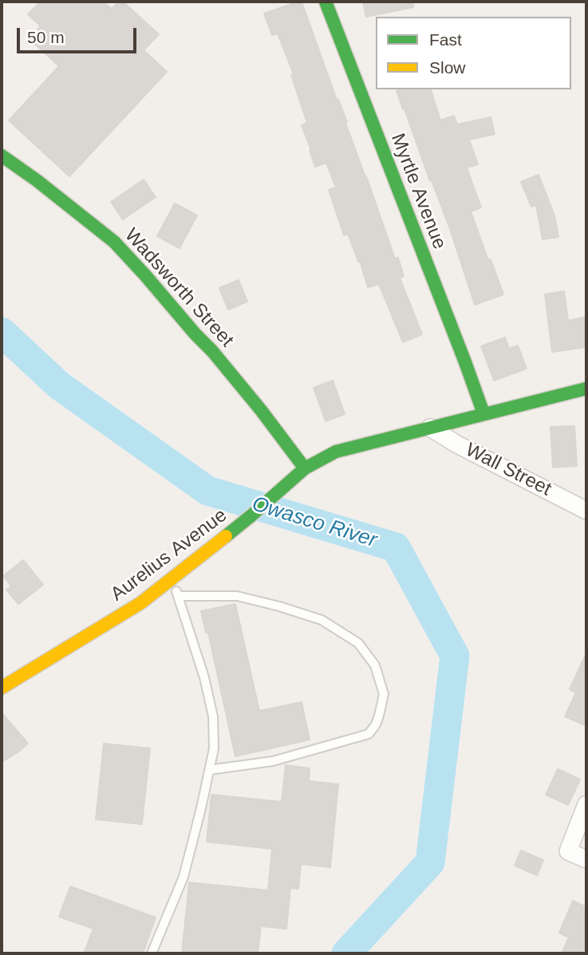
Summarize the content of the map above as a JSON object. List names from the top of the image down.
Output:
{
  "streets": {
    "street": [
      "Myrtle Avenue",
      "Wadsworth Street",
      "Wall Street",
      "Aurelius Avenue"
    ]
  },
  "crossings": [
    ["Myrtle Avenue", "Aurelius Avenue"],
    ["Wadsworth Street", "Aurelius Avenue"],
    ["Wall Street", "Aurelius Avenue"]
  ],
  "water": ["Owasco River"],
  "legend": ["Fast", "Slow"],
  "scale_bar": "50 m"
}
